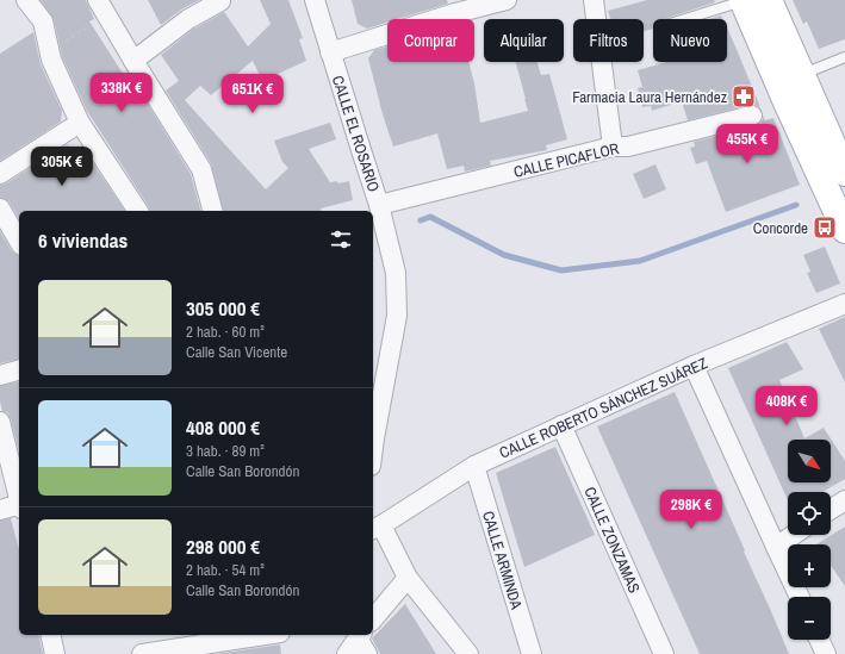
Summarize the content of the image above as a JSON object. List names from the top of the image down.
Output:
{
  "streets": {
    "street": [
      "CALLE EL ROSARIO",
      "CALLE PICAFLOR",
      "CALLE ROBERTO SÁNCHEZ SUÁREZ",
      "CALLE ZONZAMAS",
      "CALLE ARMINDA"
    ]
  },
  "crossings": [
    ["CALLE EL ROSARIO", "CALLE PICAFLOR"],
    ["CALLE ROBERTO SÁNCHEZ SUÁREZ", "CALLE ZONZAMAS"],
    ["CALLE ROBERTO SÁNCHEZ SUÁREZ", "CALLE ARMINDA"]
  ],
  "places": {
    "pharmacy": ["Farmacia Laura Hernández"],
    "bus stop": ["Concorde"]
  },
  "north": "bottom right",
  "page": {
    "chip": [
      "Comprar",
      "Alquilar",
      "Filtros",
      "Nuevo"
    ],
    "price": [
      "338K €",
      "651K €",
      "455K €",
      "305K €",
      "408K €",
      "298K €"
    ],
    "heading": "6 viviendas",
    "list": [
      {
        "name": "305 000 €",
        "note": "2 hab. · 60 m² · Calle San Vicente"
      },
      {
        "name": "408 000 €",
        "note": "3 hab. · 89 m² · Calle San Borondón"
      },
      {
        "name": "298 000 €",
        "note": "2 hab. · 54 m² · Calle San Borondón"
      }
    ],
    "map_buttons": ["+", "−"]
  }
}
